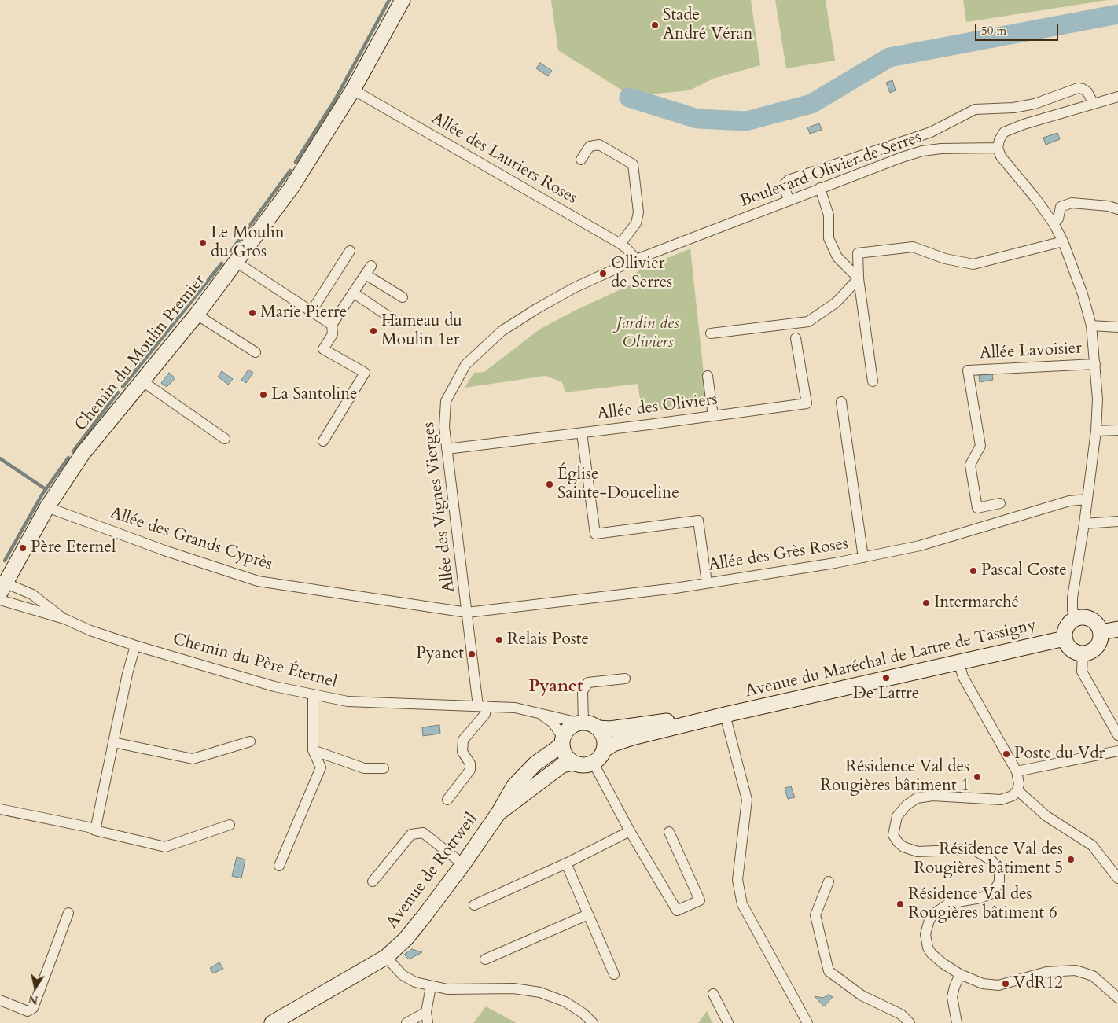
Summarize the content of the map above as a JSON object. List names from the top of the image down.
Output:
{
  "streets": {
    "main road": ["Chemin du Moulin Premier", "Avenue du Maréchal de Lattre de Tassigny", "Avenue de Rottweil"],
    "street": [
      "Allée des Lauriers Roses",
      "Boulevard Olivier de Serres",
      "Allée Lavoisier",
      "Allée des Oliviers",
      "Allée des Vignes Vierges",
      "Allée des Grands Cyprès",
      "Allée des Grès Roses",
      "Chemin du Père Éternel"
    ]
  },
  "crossings": [
    ["Allée des Lauriers Roses", "Chemin du Moulin Premier"],
    ["Allée des Lauriers Roses", "Allée des Vignes Vierges"],
    ["Boulevard Olivier de Serres", "Allée des Vignes Vierges"],
    ["Chemin du Moulin Premier", "Allée des Grands Cyprès"],
    ["Chemin du Moulin Premier", "Chemin du Père Éternel"],
    ["Allée des Oliviers", "Allée des Vignes Vierges"],
    ["Allée des Vignes Vierges", "Allée des Grands Cyprès"],
    ["Allée des Vignes Vierges", "Allée des Grès Roses"],
    ["Allée des Vignes Vierges", "Chemin du Père Éternel"],
    ["Allée des Grands Cyprès", "Allée des Grès Roses"],
    ["Chemin du Père Éternel", "Avenue de Rottweil"]
  ],
  "districts": ["Pyanet"],
  "parks": ["Jardin des Oliviers"],
  "places": [
    "Stade André Véran",
    "Le Moulin du Gros",
    "Ollivier de Serres",
    "Marie Pierre",
    "Hameau du Moulin 1er",
    "La Santoline",
    "Église Sainte-Douceline",
    "Père Eternel",
    "Pascal Coste",
    "Intermarché",
    "Relais Poste",
    "Pyanet",
    "De Lattre",
    "Poste du Vdr",
    "Résidence Val des Rougières bâtiment 1",
    "Résidence Val des Rougières bâtiment 5",
    "Résidence Val des Rougières bâtiment 6",
    "VdR12"
  ],
  "scale_bar": "50 m",
  "north": "bottom"
}
